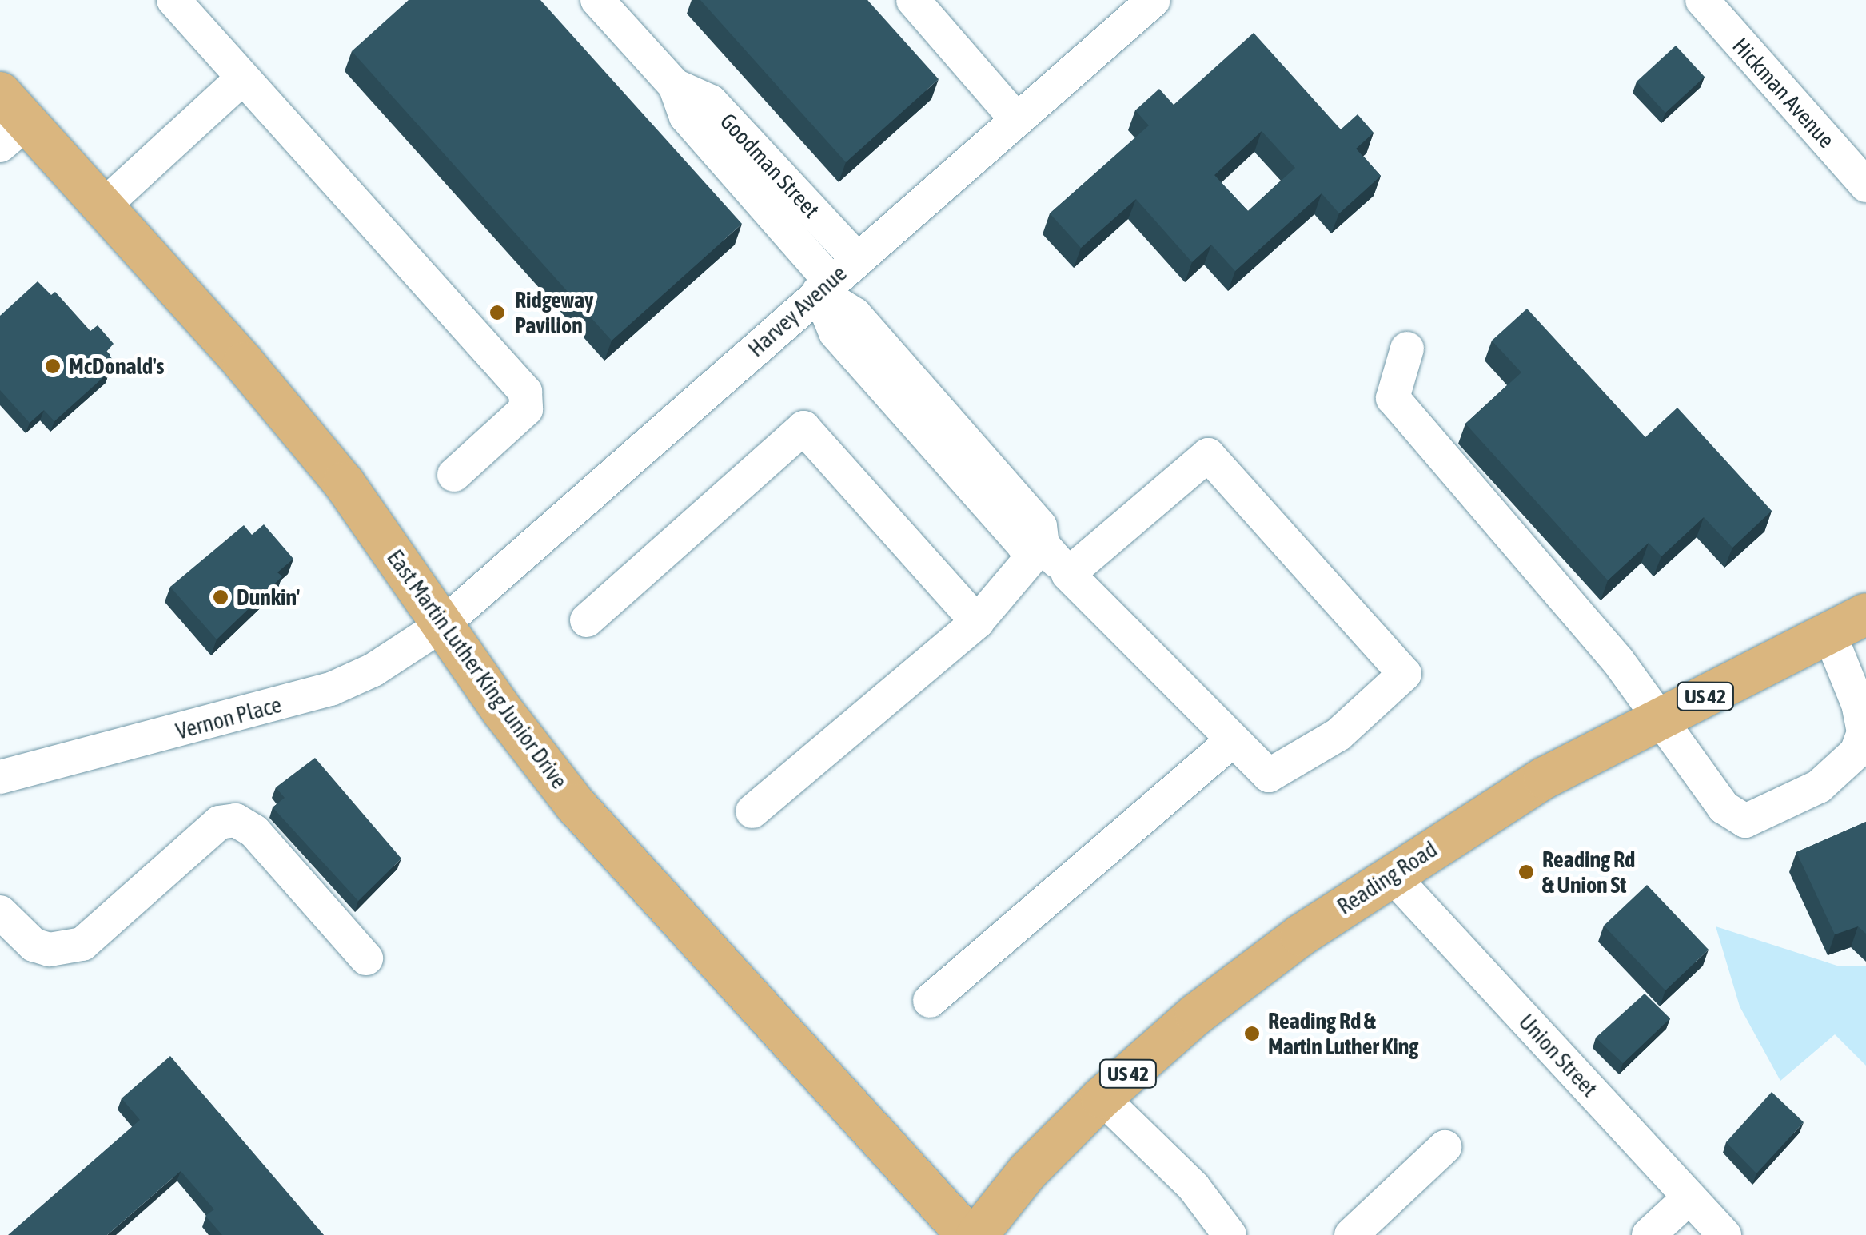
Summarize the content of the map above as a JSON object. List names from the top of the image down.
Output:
{
  "streets": {
    "main road": ["East Martin Luther King Junior Drive", "US 42", "Reading Road"],
    "street": [
      "Hickman Avenue",
      "Goodman Street",
      "Harvey Avenue",
      "Vernon Place",
      "Union Street"
    ]
  },
  "crossings": [
    ["Goodman Street", "Harvey Avenue"],
    ["Harvey Avenue", "East Martin Luther King Junior Drive"],
    ["Harvey Avenue", "Vernon Place"],
    ["East Martin Luther King Junior Drive", "Vernon Place"],
    ["Reading Road", "Union Street"]
  ],
  "places": [
    "Ridgeway Pavilion",
    "McDonald's",
    "Dunkin'",
    "Reading Rd & Union St",
    "Reading Rd & Martin Luther King"
  ]
}
